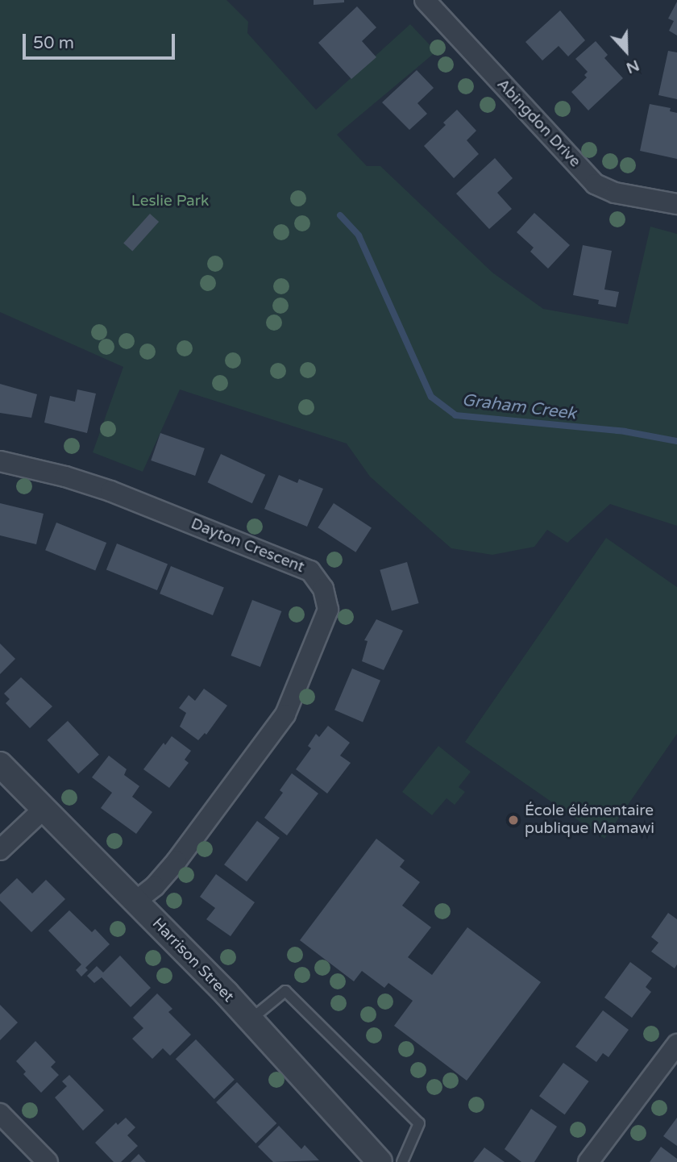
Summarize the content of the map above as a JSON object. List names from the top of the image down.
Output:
{
  "streets": {
    "street": ["Abingdon Drive", "Dayton Crescent", "Harrison Street"]
  },
  "crossings": [
    ["Dayton Crescent", "Harrison Street"]
  ],
  "water": ["Graham Creek"],
  "parks": ["Leslie Park"],
  "places": ["École élémentaire publique Mamawi"],
  "scale_bar": "50 m",
  "north": "bottom"
}
